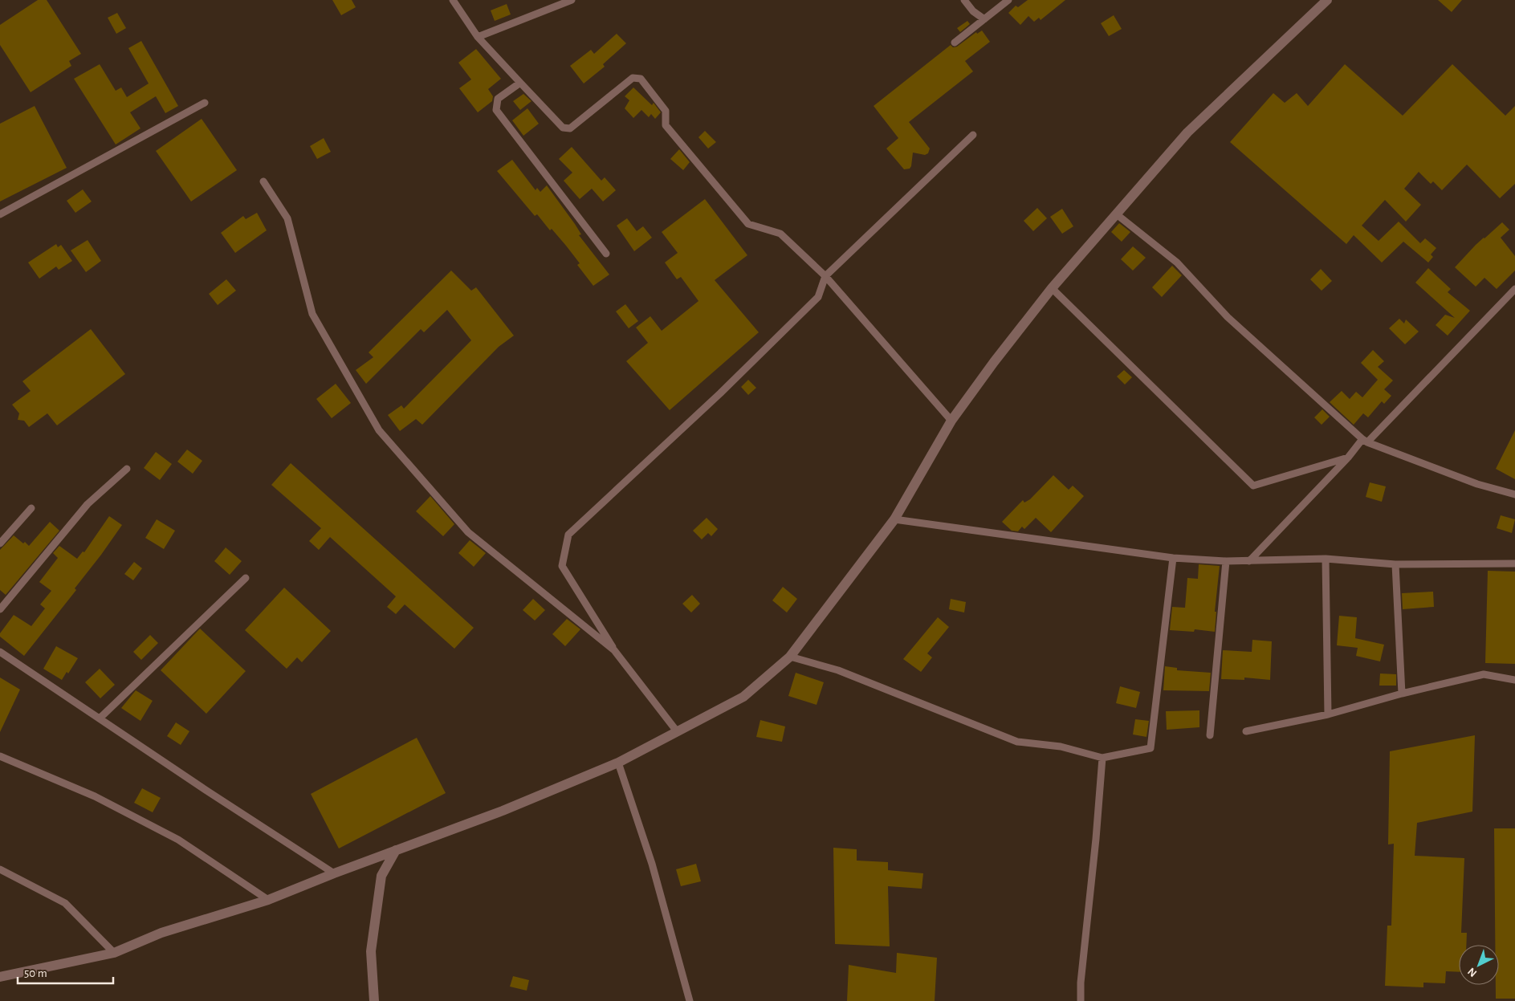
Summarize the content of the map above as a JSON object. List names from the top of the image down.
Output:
{
  "scale_bar": "50 m",
  "north": "bottom left"
}
